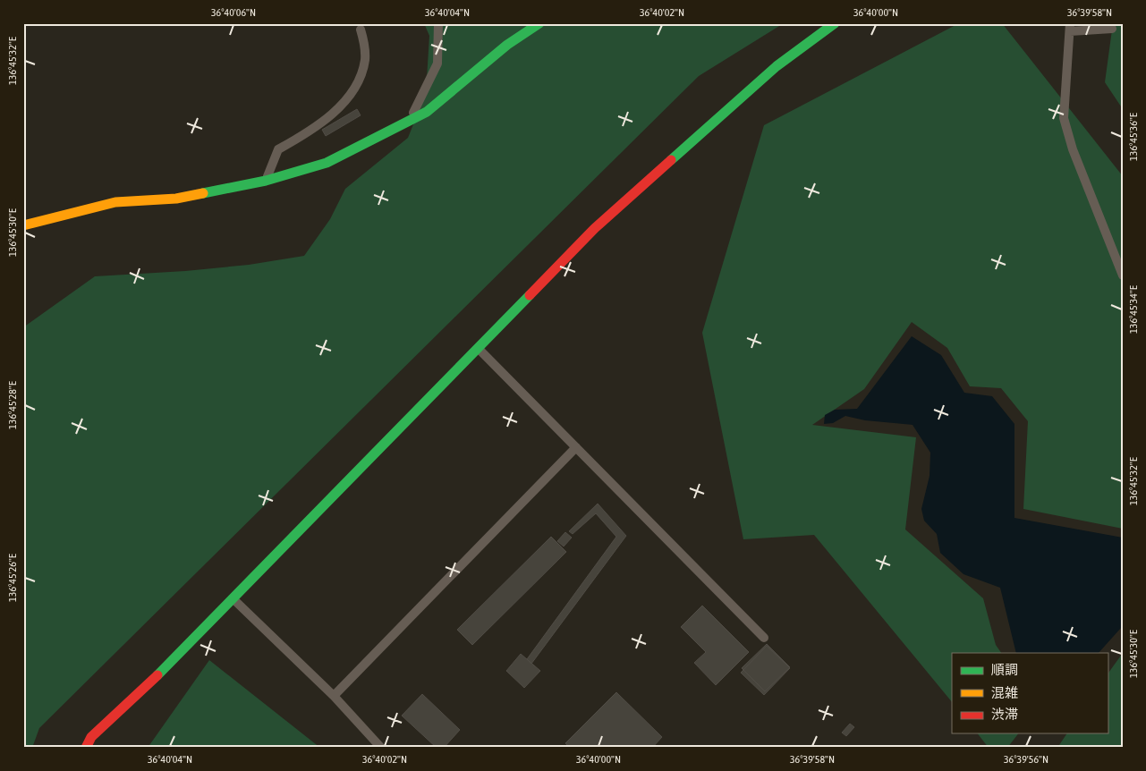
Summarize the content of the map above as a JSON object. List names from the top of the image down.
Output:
{
  "legend": ["順調", "混雑", "渋滞"],
  "coordinates": [
    "36°40'06\"N",
    "36°40'04\"N",
    "36°40'02\"N",
    "36°40'00\"N",
    "36°39'58\"N",
    "136°45'32\"E",
    "136°45'36\"E",
    "136°45'30\"E",
    "136°45'34\"E",
    "136°45'28\"E",
    "136°45'26\"E",
    "36°39'56\"N"
  ]
}
